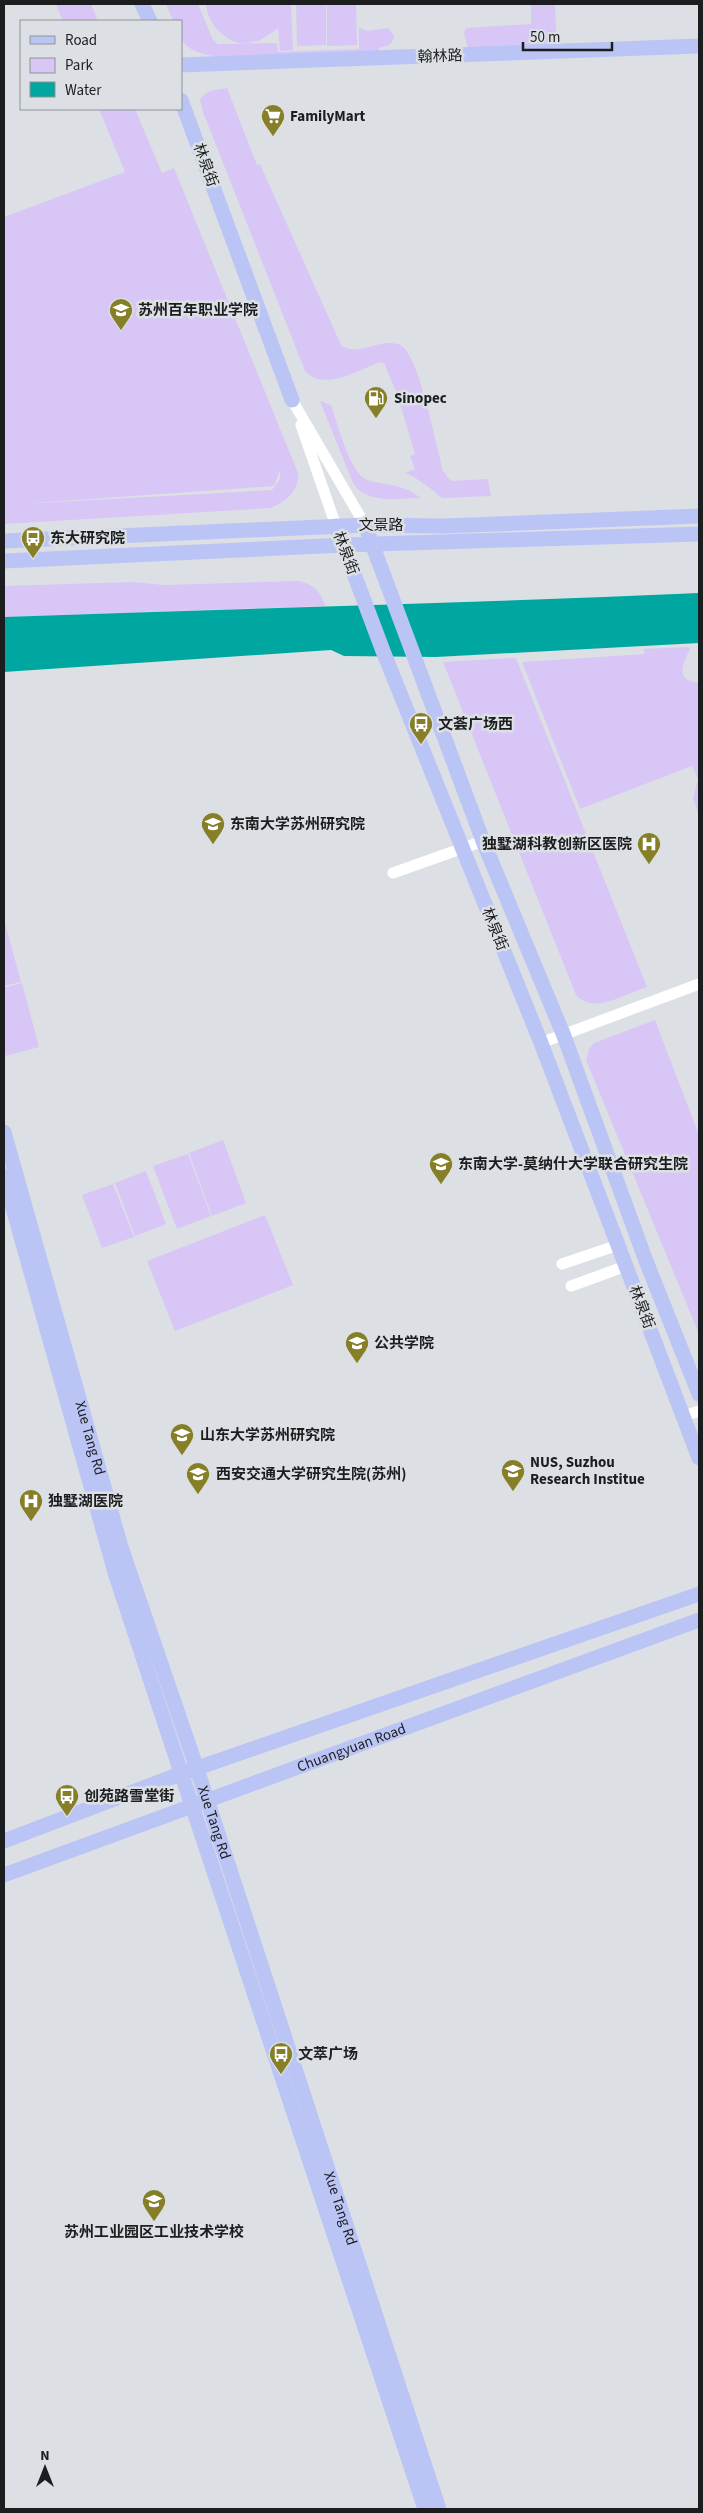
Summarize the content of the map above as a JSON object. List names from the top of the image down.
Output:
{
  "streets": {
    "main road": [
      "翰林路",
      "林泉街",
      "文景路",
      "Xue Tang Rd",
      "Chuangyuan Road"
    ]
  },
  "crossings": [
    ["林泉街", "文景路"],
    ["Xue Tang Rd", "Chuangyuan Road"]
  ],
  "places": {
    "supermarket": ["FamilyMart"],
    "school or university": [
      "苏州百年职业学院",
      "东南大学苏州研究院",
      "东南大学-莫纳什大学联合研究生院",
      "公共学院",
      "山东大学苏州研究院",
      "NUS, Suzhou Research Institue",
      "西安交通大学研究生院(苏州)",
      "苏州工业园区工业技术学校"
    ],
    "fuel station": ["Sinopec"],
    "bus stop": [
      "东大研究院",
      "文荟广场西",
      "创苑路雪堂街",
      "文萃广场"
    ],
    "hospital": ["独墅湖科教创新区医院", "独墅湖医院"]
  },
  "legend": ["Road", "Park", "Water"],
  "scale_bar": "50 m",
  "north": "top"
}
